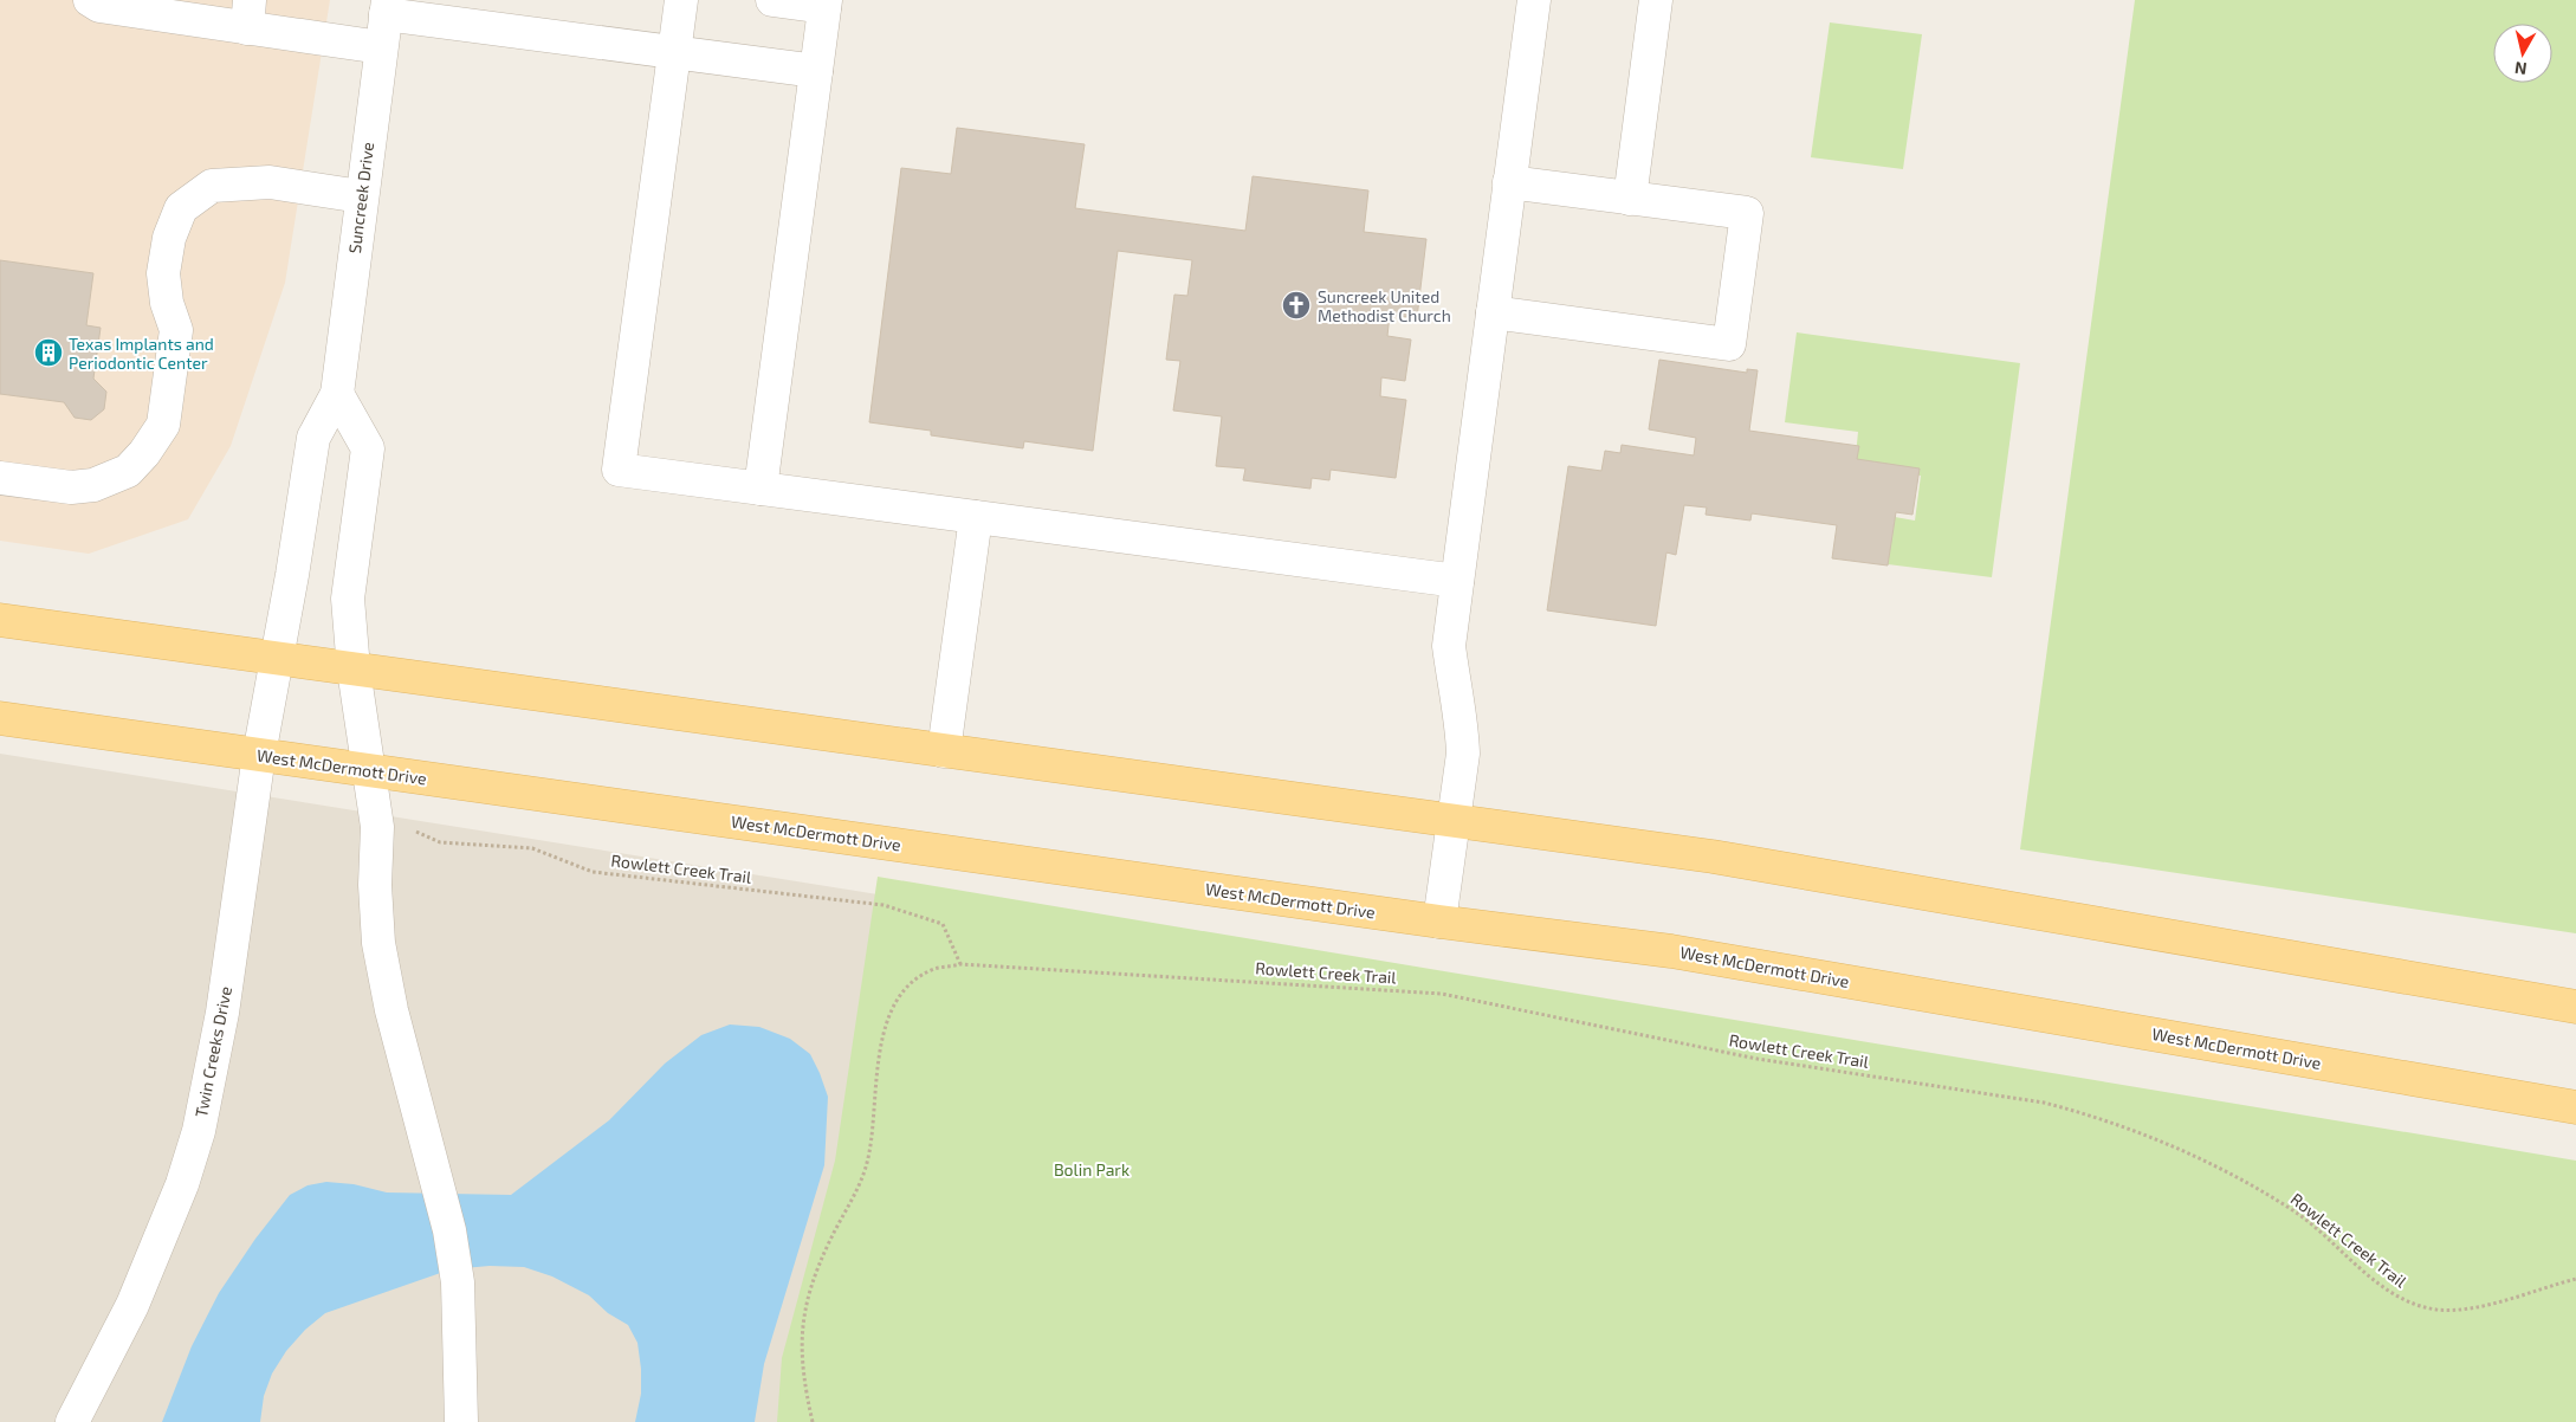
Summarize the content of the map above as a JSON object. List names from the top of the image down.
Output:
{
  "streets": {
    "main road": ["West McDermott Drive"],
    "street": ["Suncreek Drive", "Twin Creeks Drive"],
    "path": ["Rowlett Creek Trail"]
  },
  "crossings": [
    ["Suncreek Drive", "Twin Creeks Drive"],
    ["West McDermott Drive", "Twin Creeks Drive"]
  ],
  "parks": ["Bolin Park"],
  "places": {
    "church": ["Suncreek United Methodist Church"],
    "building": ["Texas Implants and Periodontic Center"]
  },
  "north": "bottom"
}
